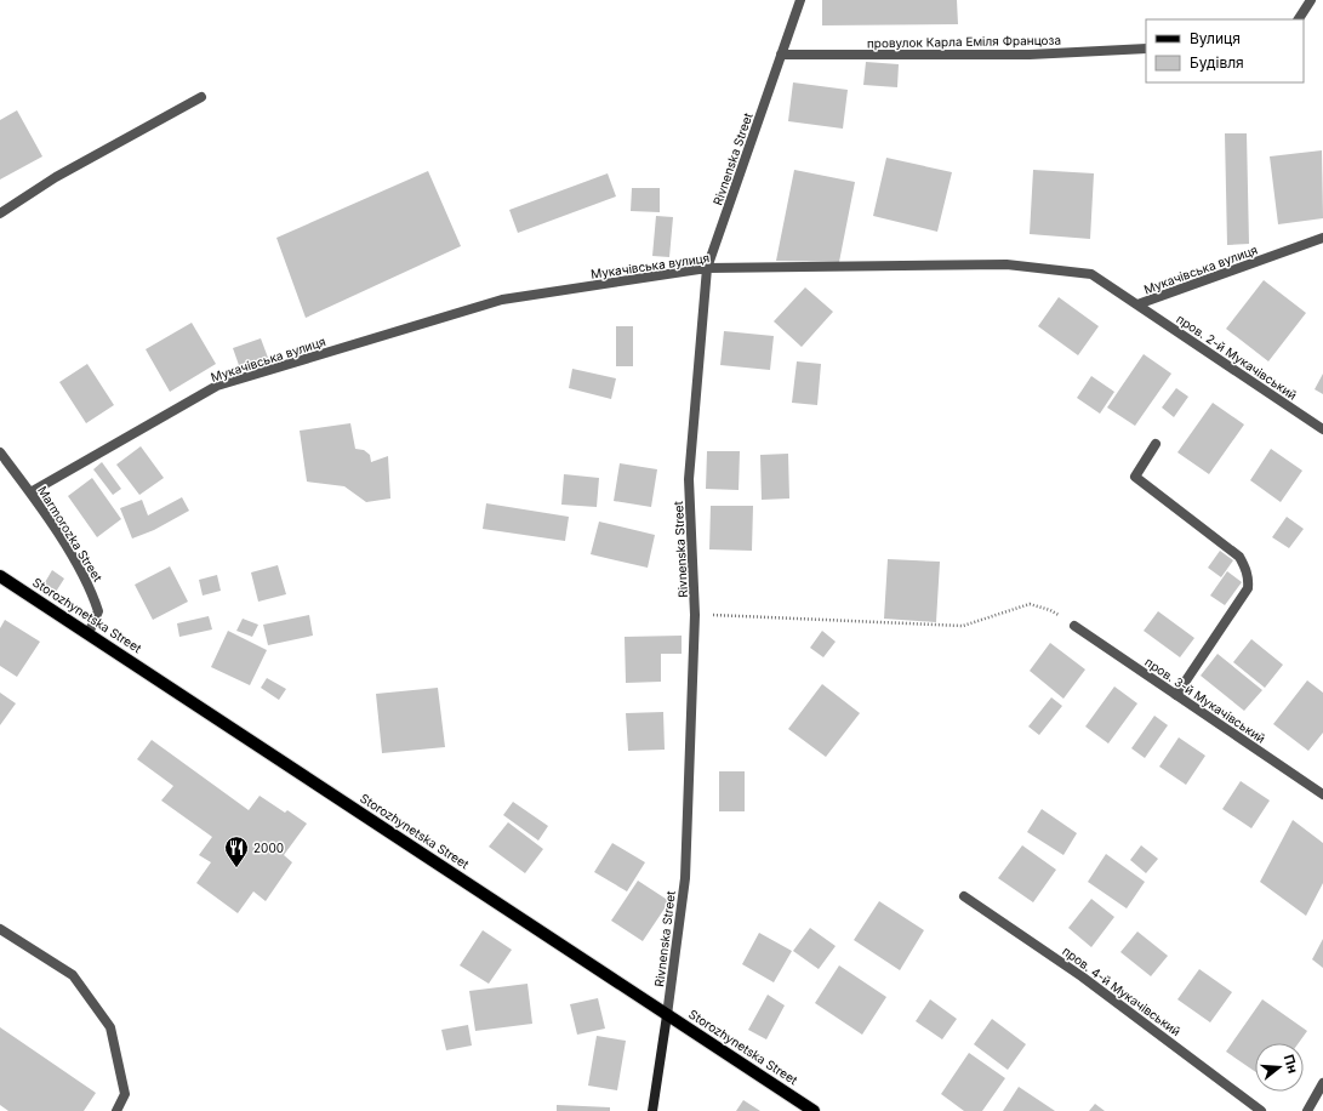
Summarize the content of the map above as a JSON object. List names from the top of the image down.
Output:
{
  "streets": {
    "main road": ["Storozhynetska Street"],
    "street": [
      "провулок Карла Еміля Францоза",
      "Rivnenska Street",
      "Мукачівська вулиця",
      "пров. 2-й Мукачівський",
      "Marmorozka Street",
      "пров. 3-й Мукачівський",
      "пров. 4-й Мукачівський"
    ]
  },
  "crossings": [
    ["провулок Карла Еміля Францоза", "Rivnenska Street"],
    ["Rivnenska Street", "Мукачівська вулиця"],
    ["Rivnenska Street", "Storozhynetska Street"],
    ["Мукачівська вулиця", "пров. 2-й Мукачівський"],
    ["Мукачівська вулиця", "Marmorozka Street"],
    ["Marmorozka Street", "Storozhynetska Street"]
  ],
  "places": {
    "restaurant": ["2000"]
  },
  "legend": ["Вулиця", "Будівля"],
  "north": "right"
}
